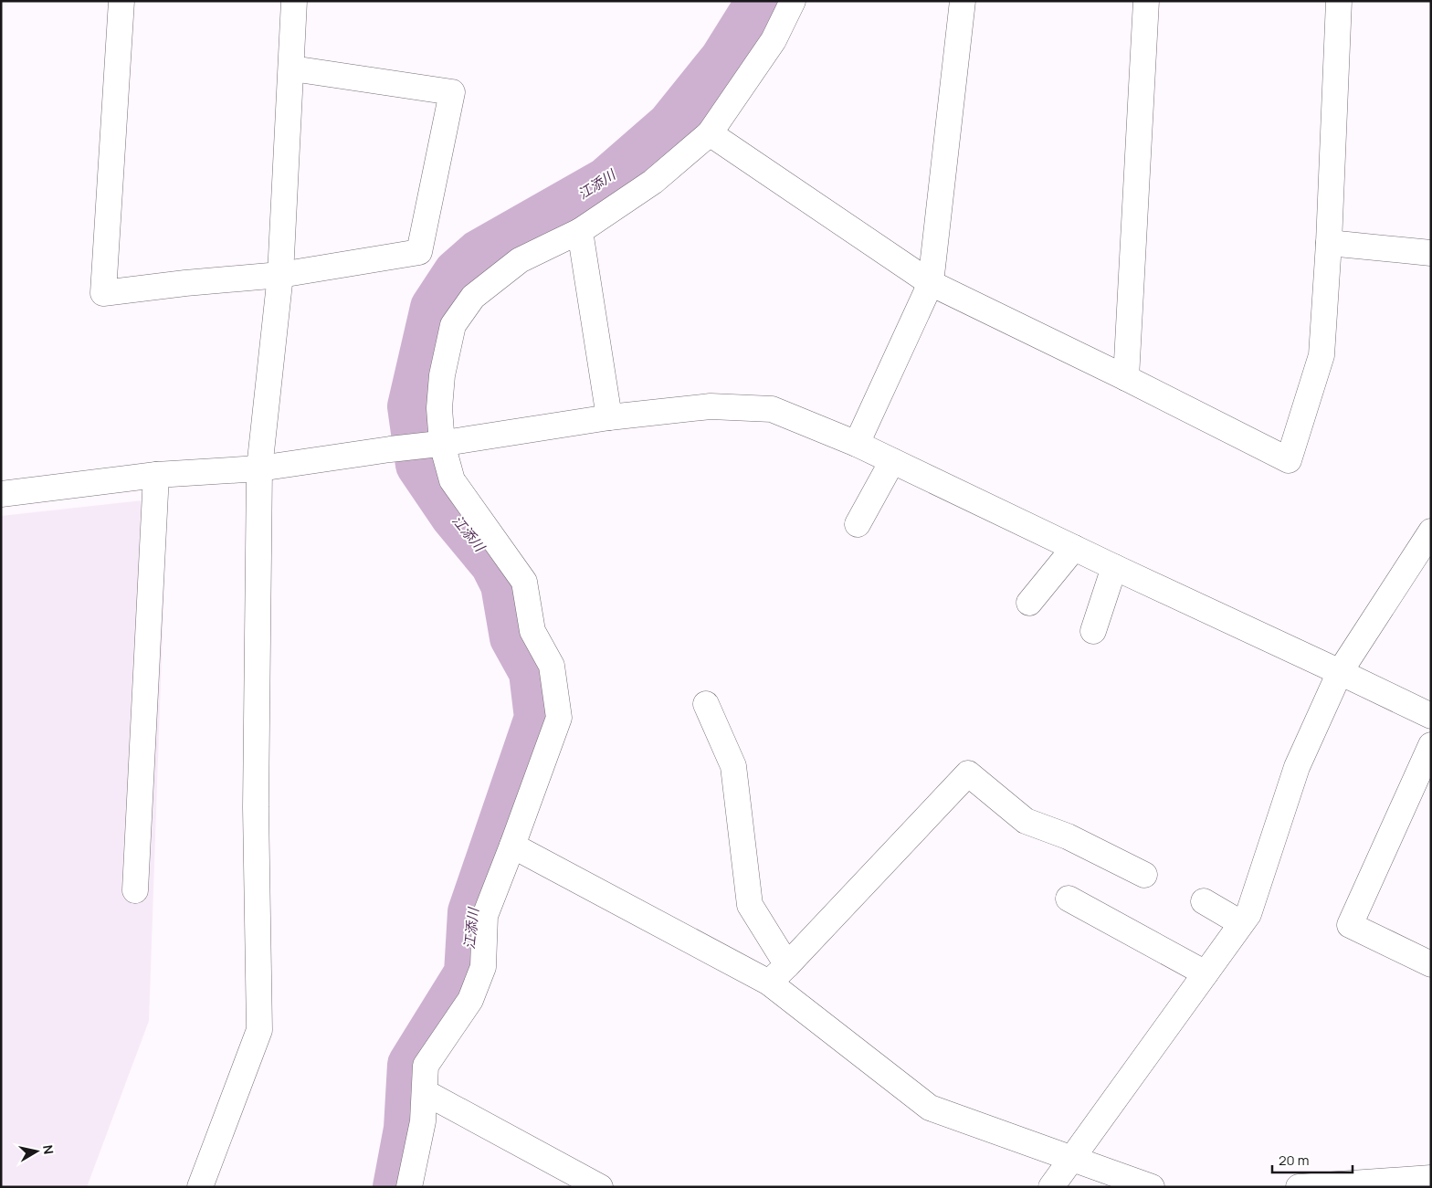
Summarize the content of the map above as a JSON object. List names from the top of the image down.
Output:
{
  "water": ["江添川"],
  "scale_bar": "20 m",
  "north": "right"
}
